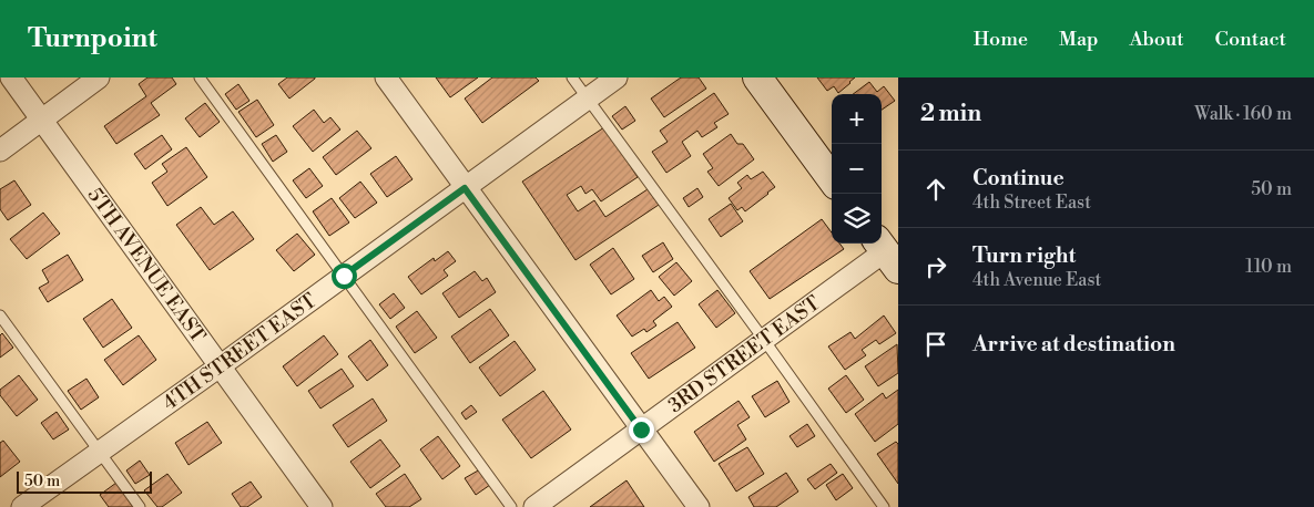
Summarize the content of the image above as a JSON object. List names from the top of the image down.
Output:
{
  "streets": {
    "street": ["5TH AVENUE EAST", "4TH STREET EAST", "3RD STREET EAST"]
  },
  "crossings": [
    ["5TH AVENUE EAST", "4TH STREET EAST"]
  ],
  "scale_bar": "50 m",
  "page": {
    "header": "Turnpoint",
    "nav": [
      "Home",
      "Map",
      "About",
      "Contact"
    ],
    "heading": ["2 min", "Walk · 160 m"],
    "map_buttons": ["+", "−"],
    "list": [
      ["Continue", "4th Street East", "50 m"],
      ["Turn right", "4th Avenue East", "110 m"],
      "Arrive at destination"
    ],
    "scale": "50 m"
  }
}
